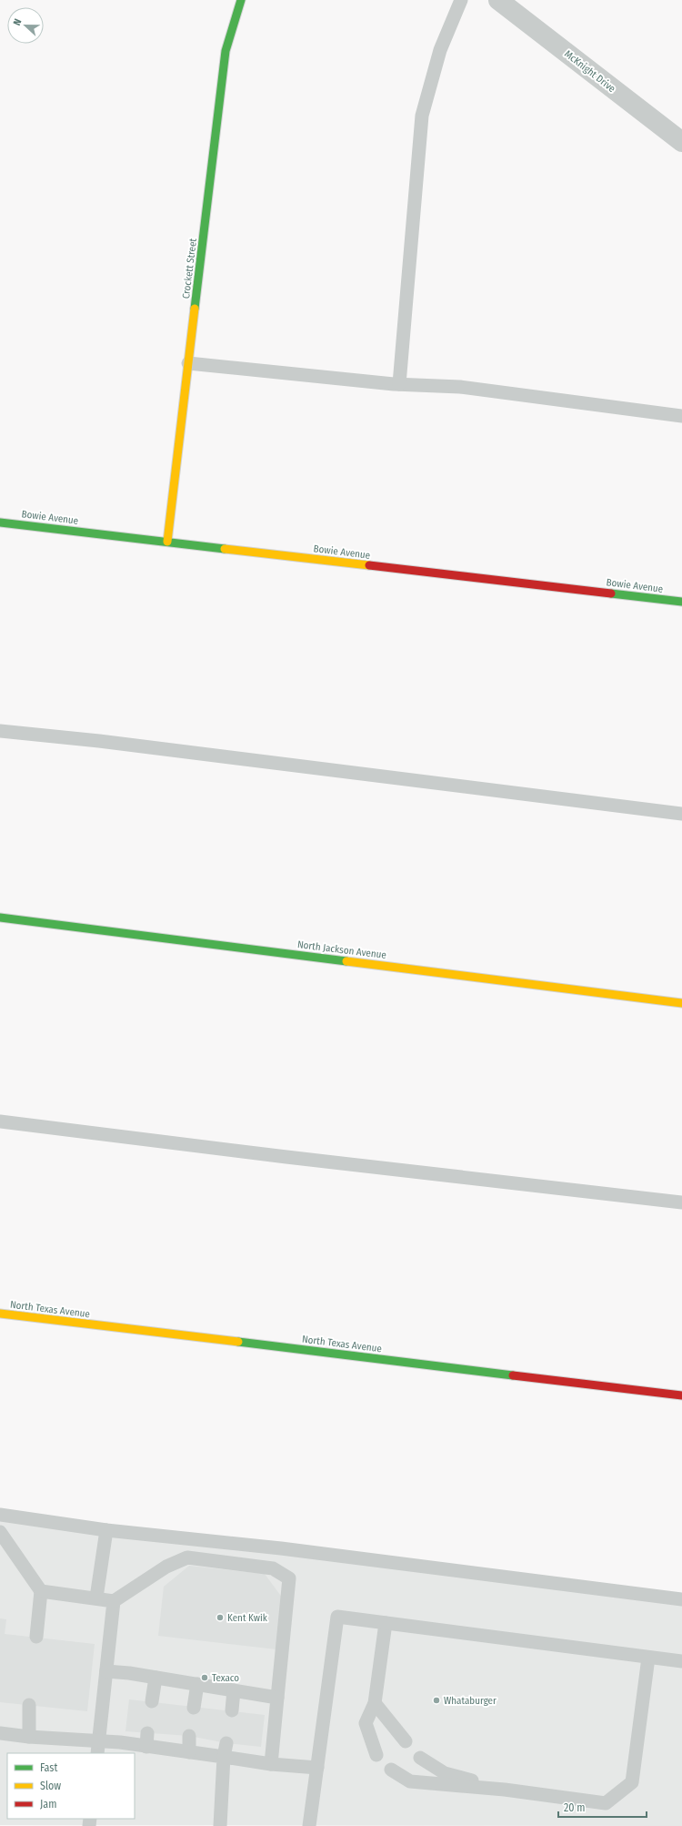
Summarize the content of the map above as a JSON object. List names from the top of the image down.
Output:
{
  "streets": {
    "street": [
      "McKnight Drive",
      "Crockett Street",
      "Bowie Avenue",
      "North Jackson Avenue",
      "North Texas Avenue"
    ]
  },
  "crossings": [
    ["Crockett Street", "Bowie Avenue"]
  ],
  "places": ["Kent Kwik", "Texaco", "Whataburger"],
  "legend": ["Fast", "Slow", "Jam"],
  "scale_bar": "20 m",
  "north": "left"
}
